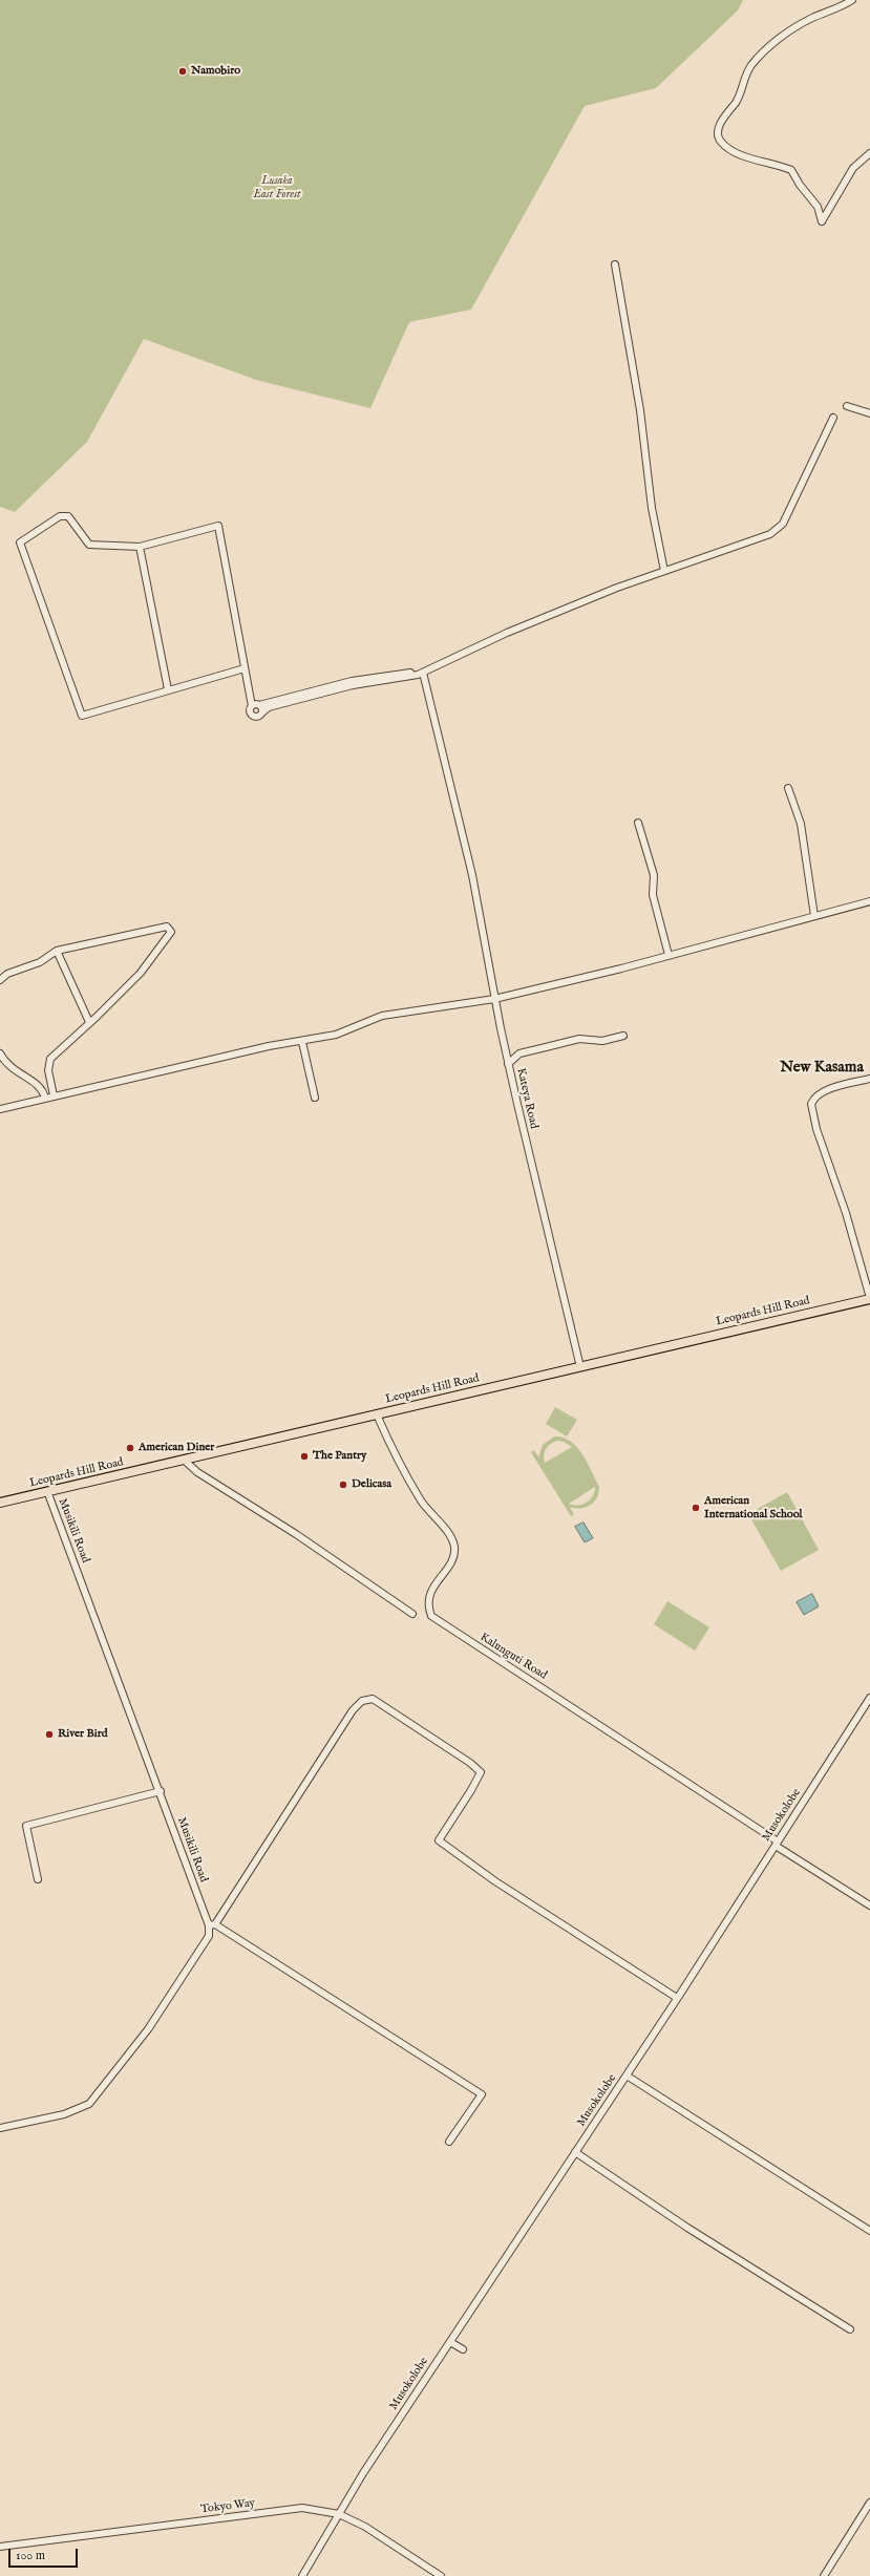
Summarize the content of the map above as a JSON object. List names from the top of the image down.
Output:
{
  "streets": {
    "main road": ["Leopards Hill Road"],
    "street": [
      "Kateya Road",
      "Musikili Road",
      "Kalunguti Road",
      "Musokolobe",
      "Tokyo Way"
    ]
  },
  "crossings": [
    ["Kateya Road", "Leopards Hill Road"],
    ["Leopards Hill Road", "Musikili Road"],
    ["Leopards Hill Road", "Kalunguti Road"],
    ["Kalunguti Road", "Musokolobe"],
    ["Musokolobe", "Tokyo Way"]
  ],
  "districts": ["New Kasama"],
  "parks": ["Lusaka East Forest"],
  "places": [
    "Namobiro",
    "American Diner",
    "The Pantry",
    "Delicasa",
    "American International School",
    "River Bird"
  ],
  "scale_bar": "100 m"
}
